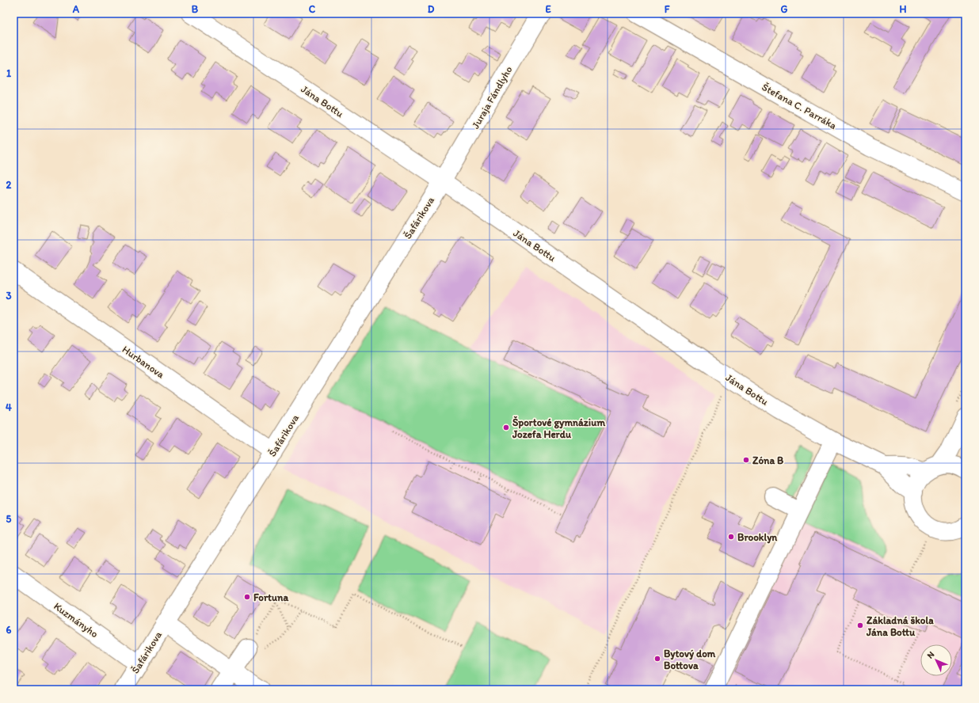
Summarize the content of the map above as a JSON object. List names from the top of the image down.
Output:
{
  "streets": {
    "street": [
      "Juraja Fándlyho",
      "Jána Bottu",
      "Štefana C. Parráka",
      "Šafárikova",
      "Hurbanova",
      "Kuzmányho"
    ]
  },
  "crossings": [
    ["Juraja Fándlyho", "Jána Bottu"],
    ["Juraja Fándlyho", "Šafárikova"],
    ["Jána Bottu", "Šafárikova"],
    ["Šafárikova", "Hurbanova"],
    ["Šafárikova", "Kuzmányho"]
  ],
  "places": [
    "Športové gymnázium Jozefa Herdu",
    "Zóna B",
    "Brooklyn",
    "Fortuna",
    "Základná škola Jána Bottu",
    "Bytový dom Bottova"
  ],
  "north": "top left",
  "grid": {
    "columns": [
      "A",
      "B",
      "C",
      "D",
      "E",
      "F",
      "G",
      "H"
    ],
    "rows": [
      "1",
      "2",
      "3",
      "4",
      "5",
      "6"
    ]
  }
}
